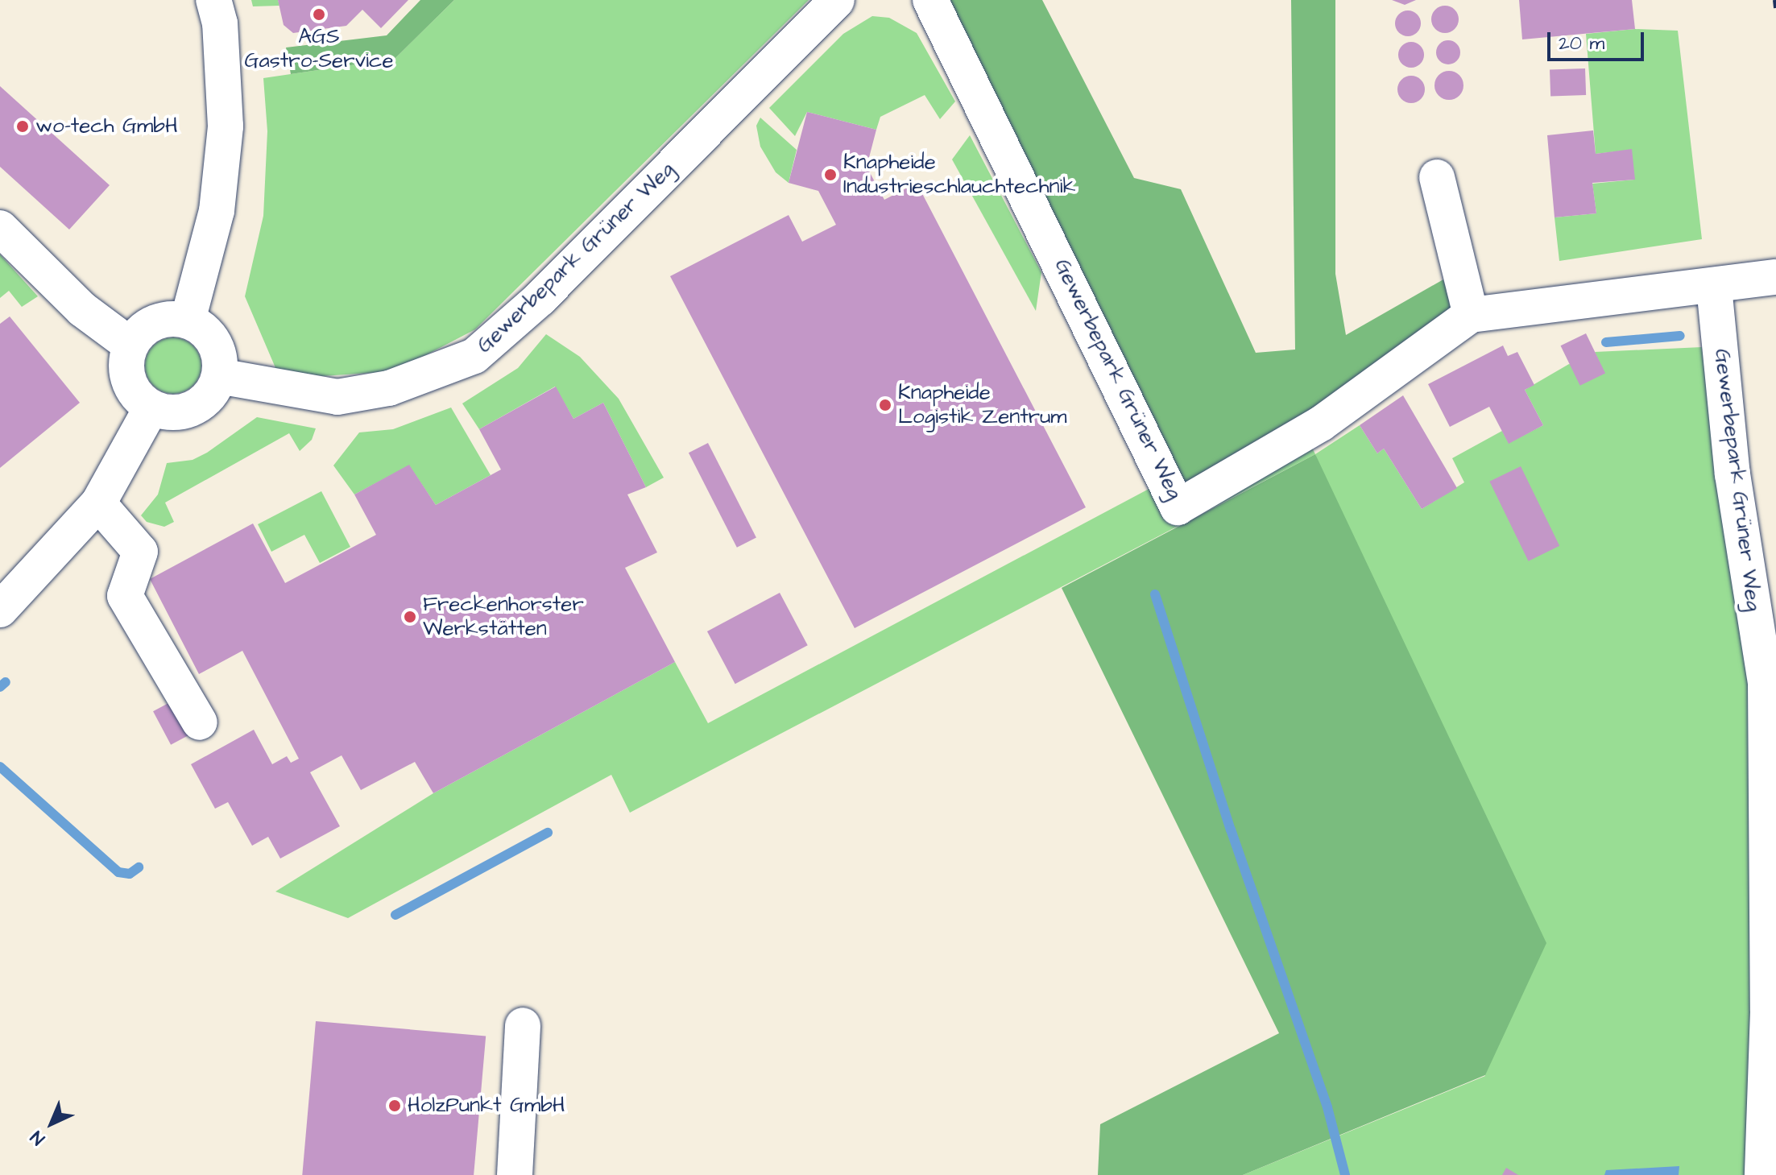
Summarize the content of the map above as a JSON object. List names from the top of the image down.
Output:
{
  "streets": {
    "street": ["Gewerbepark Grüner Weg"]
  },
  "places": [
    "AGS Gastro-Service",
    "wo-tech GmbH",
    "Knapheide Industrieschlauchtechnik",
    "Knapheide Logistik Zentrum",
    "Freckenhorster Werkstätten",
    "HolzPunkt GmbH"
  ],
  "scale_bar": "20 m",
  "north": "bottom left"
}
